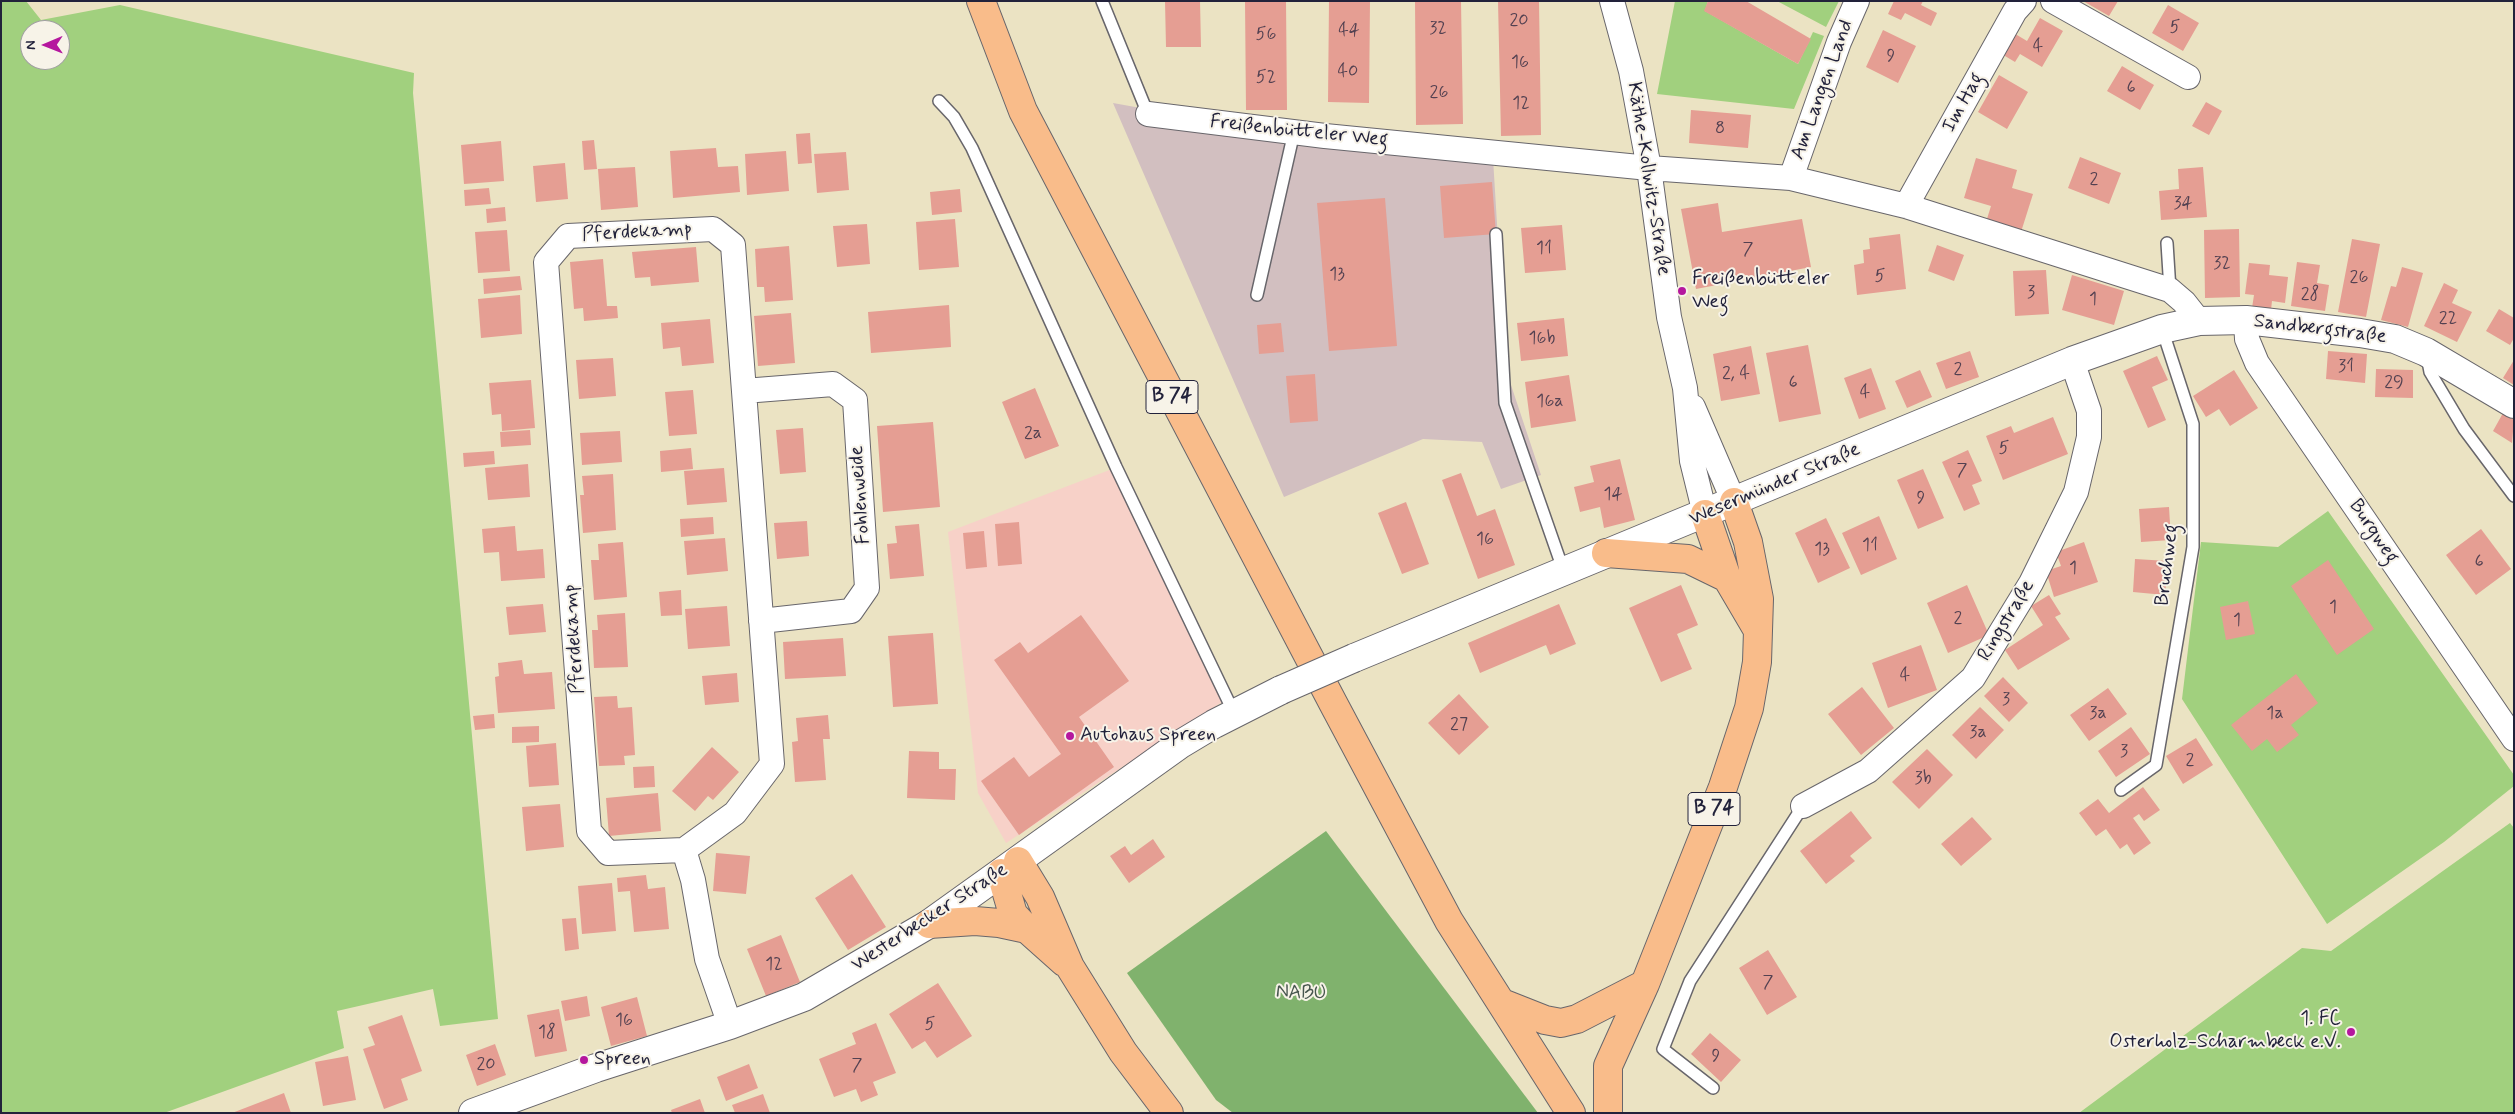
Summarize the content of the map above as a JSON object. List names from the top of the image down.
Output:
{
  "streets": {
    "main road": ["B 74"],
    "street": [
      "Am Langen Land",
      "Im Hag",
      "Freißenbütteler Weg",
      "Käthe-Kollwitz-Straße",
      "Pferdekamp",
      "Sandbergstraße",
      "Wesermünder Straße",
      "Fohlenweide",
      "Burgweg",
      "Ringstraße",
      "Westerbecker Straße"
    ],
    "lane": ["Bruchweg"]
  },
  "crossings": [
    ["Am Langen Land", "Freißenbütteler Weg"],
    ["Im Hag", "Freißenbütteler Weg"],
    ["Freißenbütteler Weg", "Käthe-Kollwitz-Straße"],
    ["Freißenbütteler Weg", "Sandbergstraße"],
    ["Freißenbütteler Weg", "Wesermünder Straße"],
    ["Käthe-Kollwitz-Straße", "B 74"],
    ["Käthe-Kollwitz-Straße", "Wesermünder Straße"],
    ["Pferdekamp", "Fohlenweide"],
    ["Sandbergstraße", "Wesermünder Straße"],
    ["Sandbergstraße", "Burgweg"],
    ["B 74", "Wesermünder Straße"],
    ["Wesermünder Straße", "Bruchweg"],
    ["Wesermünder Straße", "Ringstraße"],
    ["Wesermünder Straße", "Westerbecker Straße"]
  ],
  "parks": ["NABU"],
  "places": [
    "Freißenbütteler Weg",
    "Autohaus Spreen",
    "1. FC Osterholz-Scharmbeck e.V.",
    "Spreen"
  ],
  "house_numbers": [
    "20",
    "5",
    "32",
    "44",
    "56",
    "4",
    "9",
    "16",
    "40",
    "52",
    "6",
    "26",
    "12",
    "8",
    "2",
    "34",
    "11",
    "7",
    "32",
    "13",
    "5",
    "26",
    "3",
    "28",
    "1",
    "22",
    "16b",
    "31",
    "2",
    "2, 4",
    "6",
    "29",
    "4",
    "16a",
    "2a",
    "5",
    "7",
    "14",
    "9",
    "16",
    "11",
    "13",
    "6",
    "1",
    "1",
    "2",
    "1",
    "4",
    "3",
    "3a",
    "1a",
    "27",
    "3a",
    "3",
    "2",
    "3b",
    "12",
    "7",
    "16",
    "5",
    "18",
    "9",
    "20",
    "7"
  ],
  "north": "left"
}
